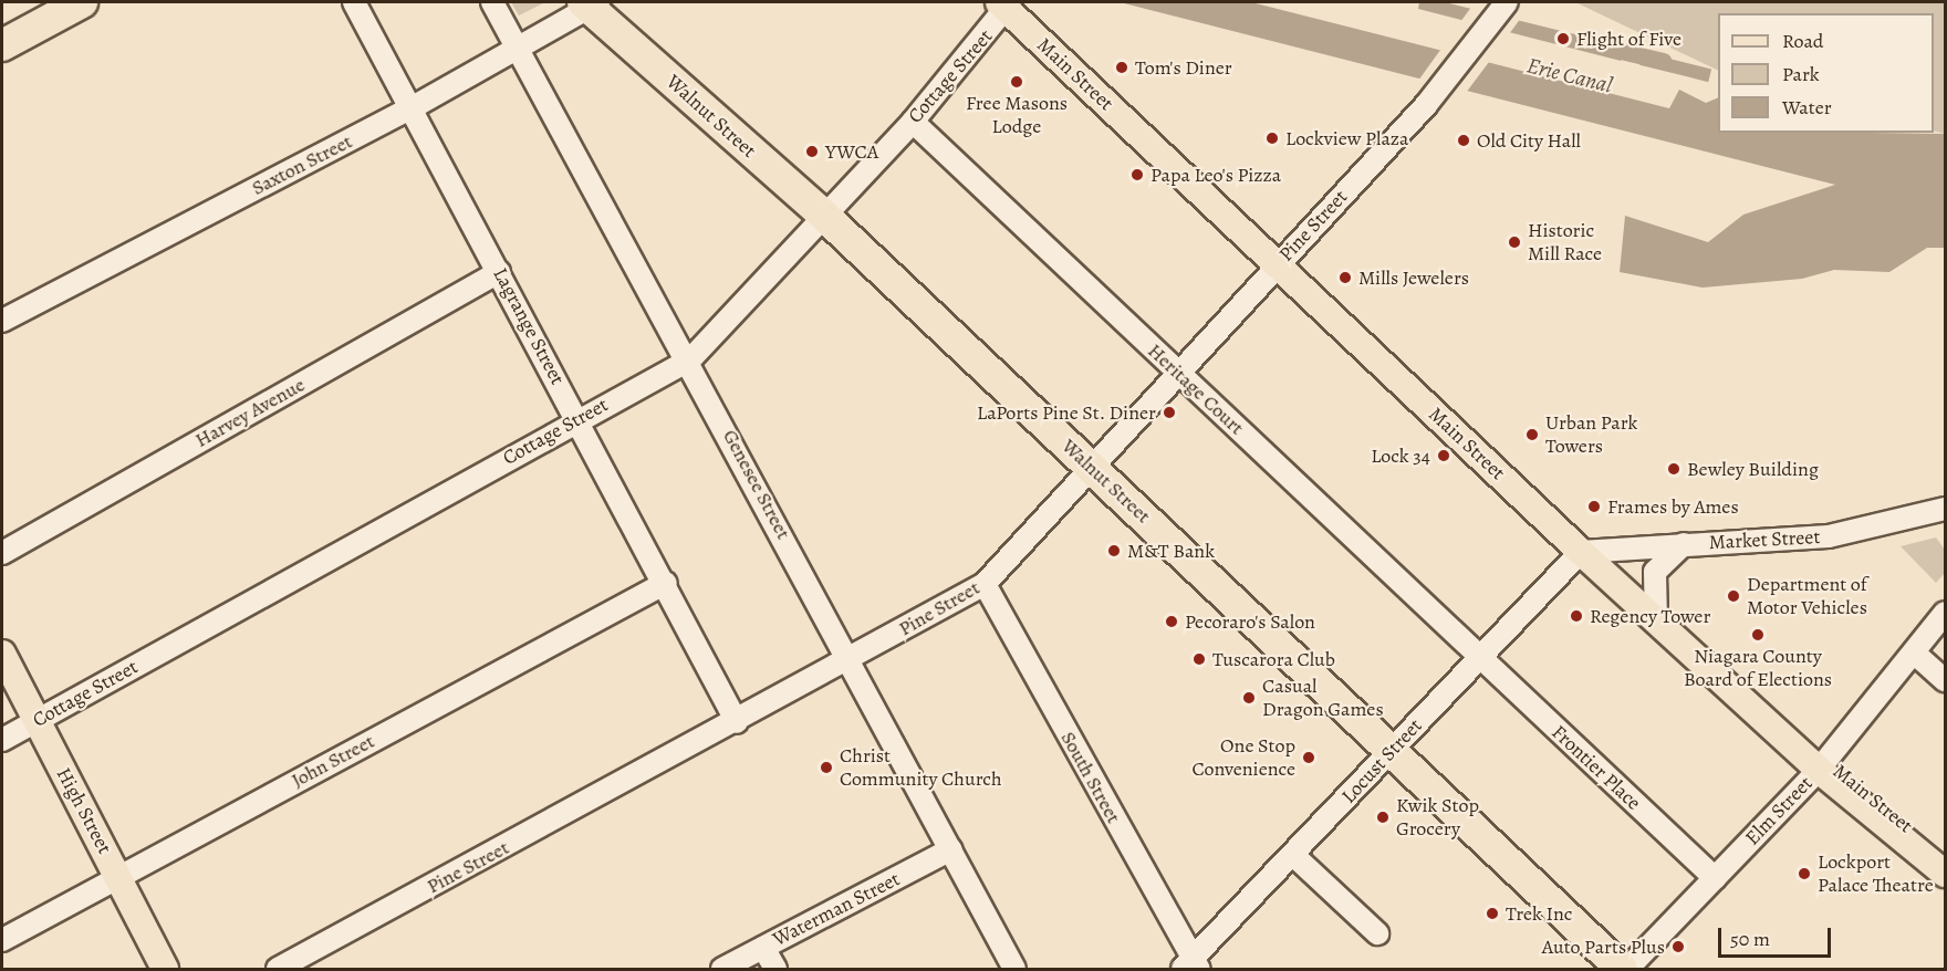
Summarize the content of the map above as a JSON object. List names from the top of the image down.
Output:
{
  "streets": {
    "highway": ["Walnut Street"],
    "main road": ["Main Street", "High Street"],
    "street": [
      "Cottage Street",
      "Saxton Street",
      "Pine Street",
      "Lagrange Street",
      "Heritage Court",
      "Harvey Avenue",
      "Genesee Street",
      "Market Street",
      "John Street",
      "Locust Street",
      "Frontier Place",
      "South Street",
      "Elm Street",
      "Waterman Street"
    ]
  },
  "crossings": [
    ["Main Street", "Cottage Street"],
    ["Main Street", "Pine Street"],
    ["Main Street", "Market Street"],
    ["Main Street", "Locust Street"],
    ["Main Street", "Elm Street"],
    ["Cottage Street", "Walnut Street"],
    ["Cottage Street", "Lagrange Street"],
    ["Cottage Street", "Heritage Court"],
    ["Cottage Street", "Genesee Street"],
    ["Cottage Street", "High Street"],
    ["Walnut Street", "Saxton Street"],
    ["Walnut Street", "Pine Street"],
    ["Walnut Street", "Locust Street"],
    ["Walnut Street", "Elm Street"],
    ["Saxton Street", "Lagrange Street"],
    ["Saxton Street", "Genesee Street"],
    ["Pine Street", "Lagrange Street"],
    ["Pine Street", "Heritage Court"],
    ["Pine Street", "Genesee Street"],
    ["Pine Street", "South Street"],
    ["Lagrange Street", "Harvey Avenue"],
    ["Lagrange Street", "John Street"],
    ["Heritage Court", "Locust Street"],
    ["Heritage Court", "Frontier Place"],
    ["Genesee Street", "Waterman Street"],
    ["Market Street", "Locust Street"],
    ["John Street", "High Street"],
    ["Locust Street", "Frontier Place"],
    ["Locust Street", "South Street"],
    ["Frontier Place", "Elm Street"]
  ],
  "water": ["Erie Canal"],
  "places": [
    "Flight of Five",
    "Tom's Diner",
    "Free Masons Lodge",
    "Lockview Plaza",
    "Old City Hall",
    "YWCA",
    "Papa Leo's Pizza",
    "Historic Mill Race",
    "Mills Jewelers",
    "LaPorts Pine St. Diner",
    "Urban Park Towers",
    "Lock 34",
    "Bewley Building",
    "Frames by Ames",
    "M&T Bank",
    "Department of Motor Vehicles",
    "Regency Tower",
    "Pecoraro's Salon",
    "Niagara County Board of Elections",
    "Tuscarora Club",
    "Casual Dragon Games",
    "One Stop Convenience",
    "Christ Community Church",
    "Kwik Stop Grocery",
    "Lockport Palace Theatre",
    "Trek Inc",
    "Auto Parts Plus"
  ],
  "legend": ["Road", "Park", "Water"],
  "scale_bar": "50 m"
}
